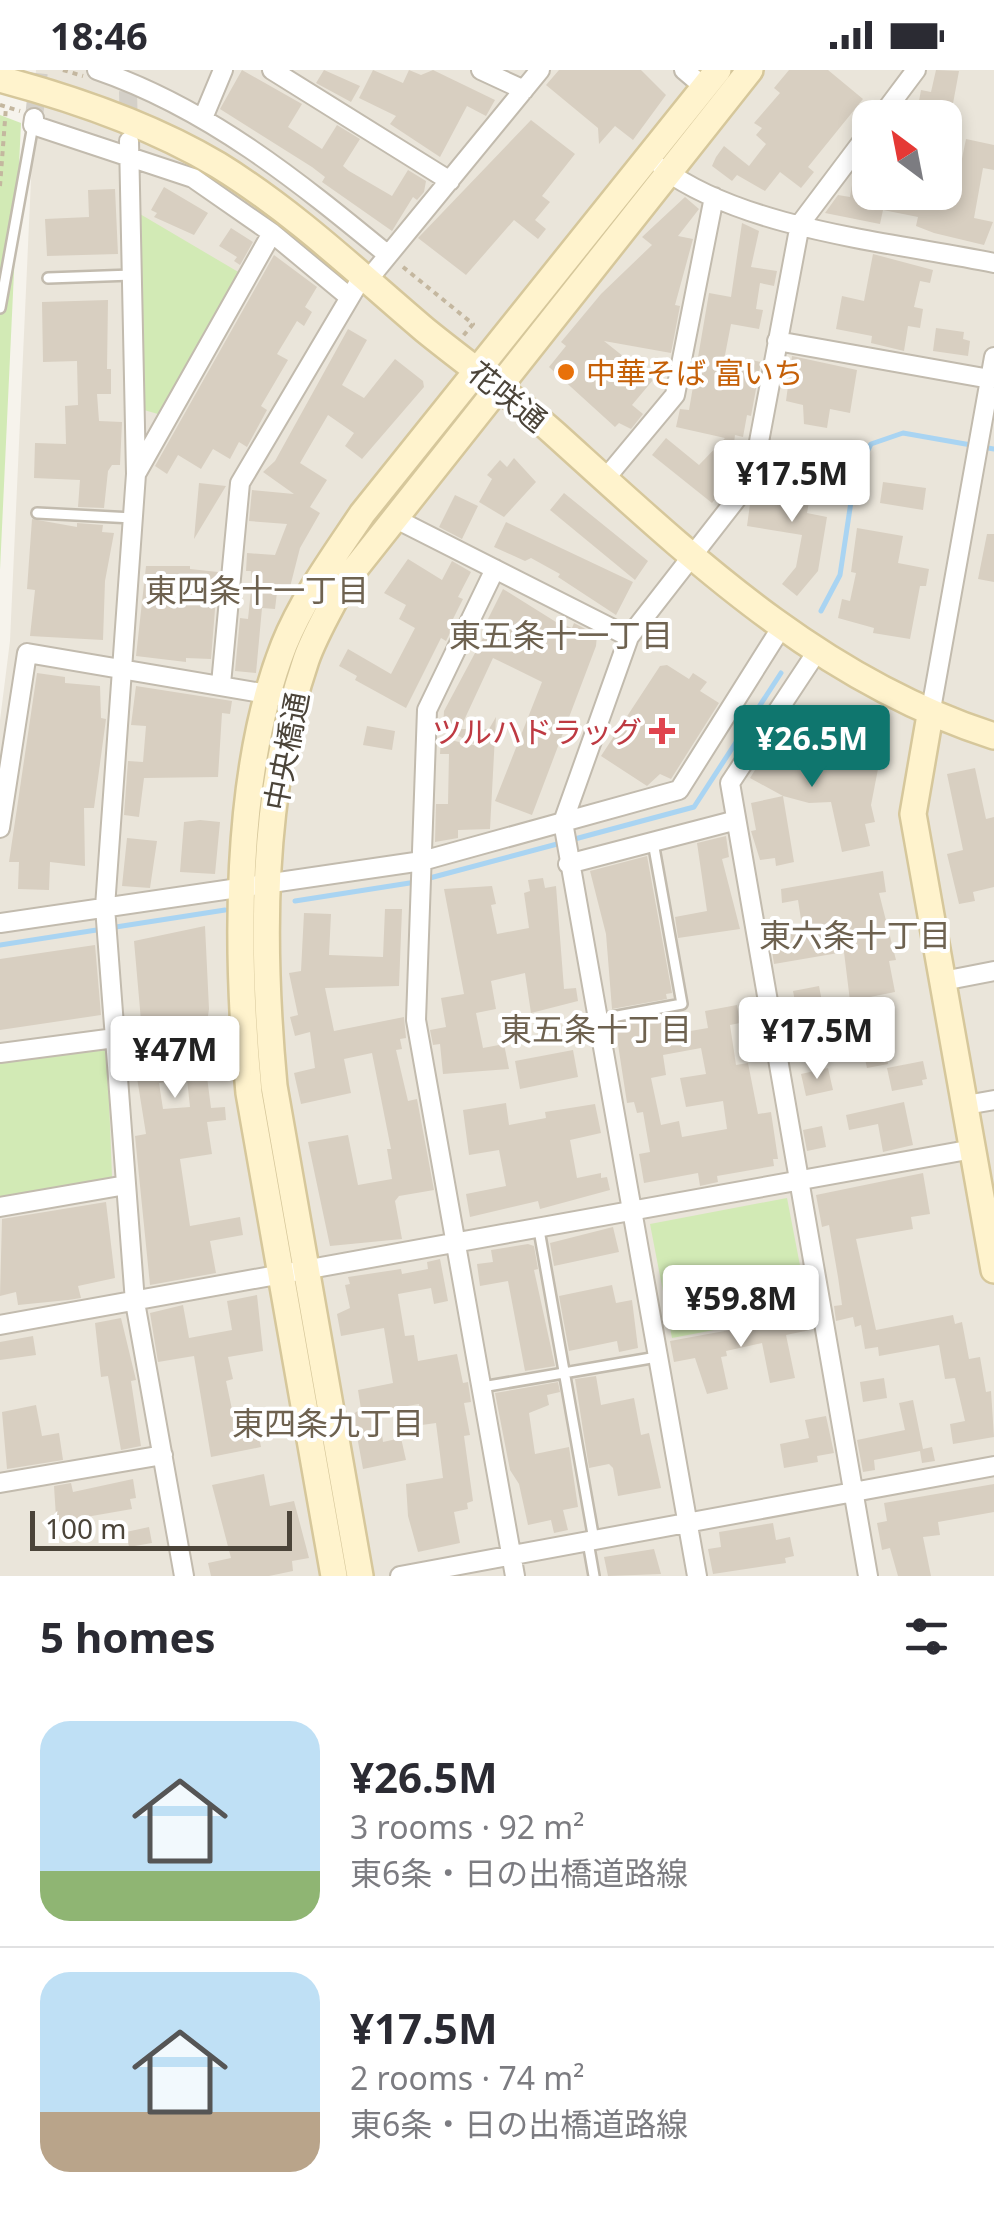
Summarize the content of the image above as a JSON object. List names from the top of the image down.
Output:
{
  "streets": {
    "street": ["花咲通", "中央橋通"]
  },
  "crossings": [
    ["花咲通", "中央橋通"]
  ],
  "districts": [
    "東四条十一丁目",
    "東五条十一丁目",
    "東六条十丁目",
    "東五条十丁目",
    "東四条九丁目"
  ],
  "places": {
    "other": ["中華そば 富いち"],
    "health": ["ツルハドラッグ"]
  },
  "scale_bar": "100 m",
  "north": "top left",
  "page": {
    "status": "18:46",
    "price": [
      "¥17.5M",
      "¥26.5M",
      "¥17.5M",
      "¥47M",
      "¥59.8M"
    ],
    "scale": "100 m",
    "heading": "5 homes",
    "list": [
      {
        "name": "¥26.5M",
        "note": "3 rooms · 92 m² · 東6条・日の出橋道路線"
      },
      {
        "name": "¥17.5M",
        "note": "2 rooms · 74 m² · 東6条・日の出橋道路線"
      }
    ]
  }
}
